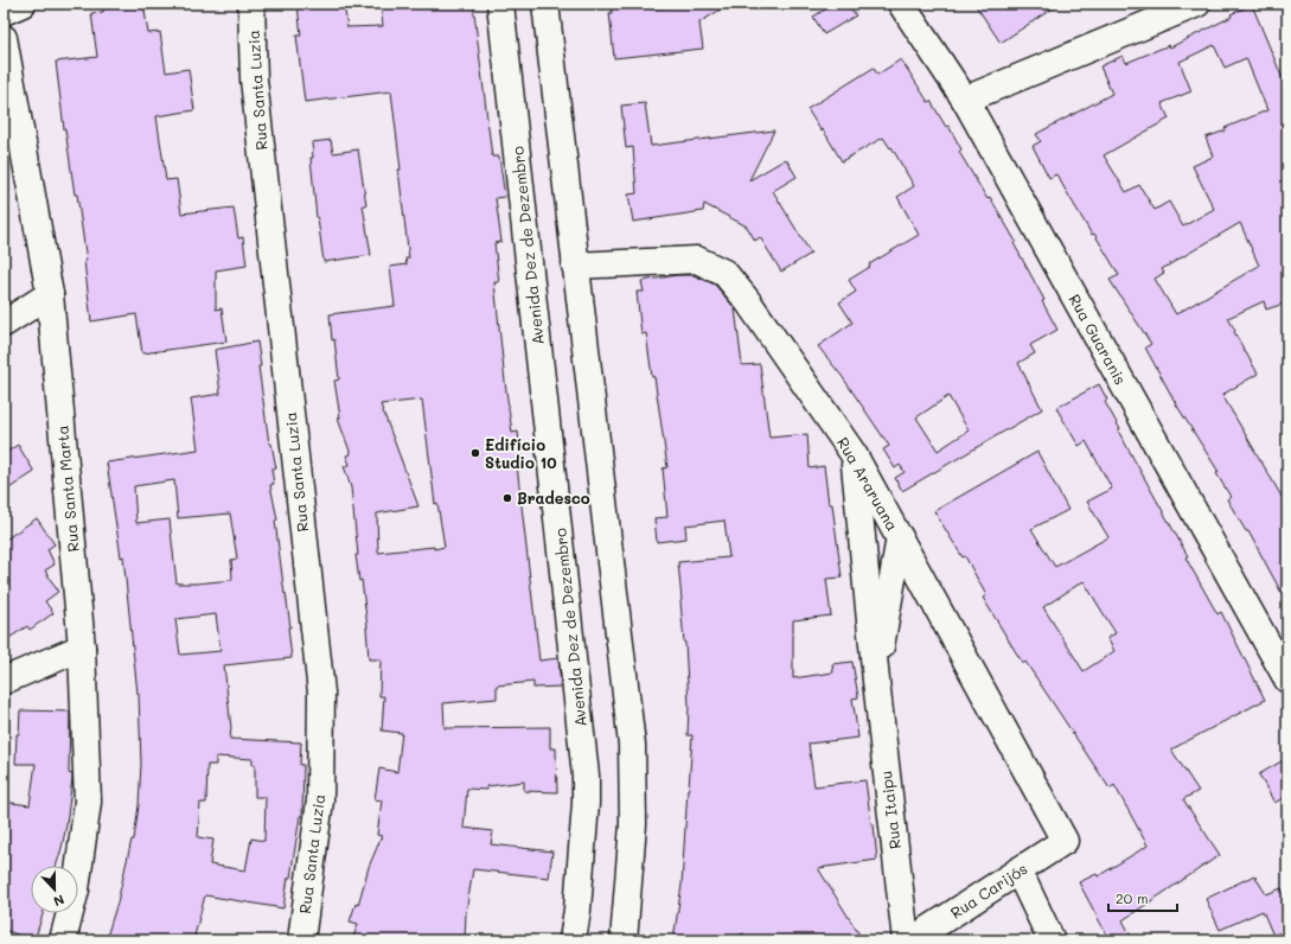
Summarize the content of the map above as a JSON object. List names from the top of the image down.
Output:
{
  "streets": {
    "main road": [
      "Rua Santa Luzia",
      "Avenida Dez de Dezembro",
      "Rua Guaranis",
      "Rua Araruana",
      "Rua Santa Marta",
      "Rua Itaipu",
      "Rua Carijós"
    ]
  },
  "crossings": [
    ["Rua Araruana", "Rua Itaipu"],
    ["Rua Araruana", "Rua Carijós"]
  ],
  "places": ["Edifício Studio 10", "Bradesco"],
  "scale_bar": "20 m",
  "north": "bottom"
}
